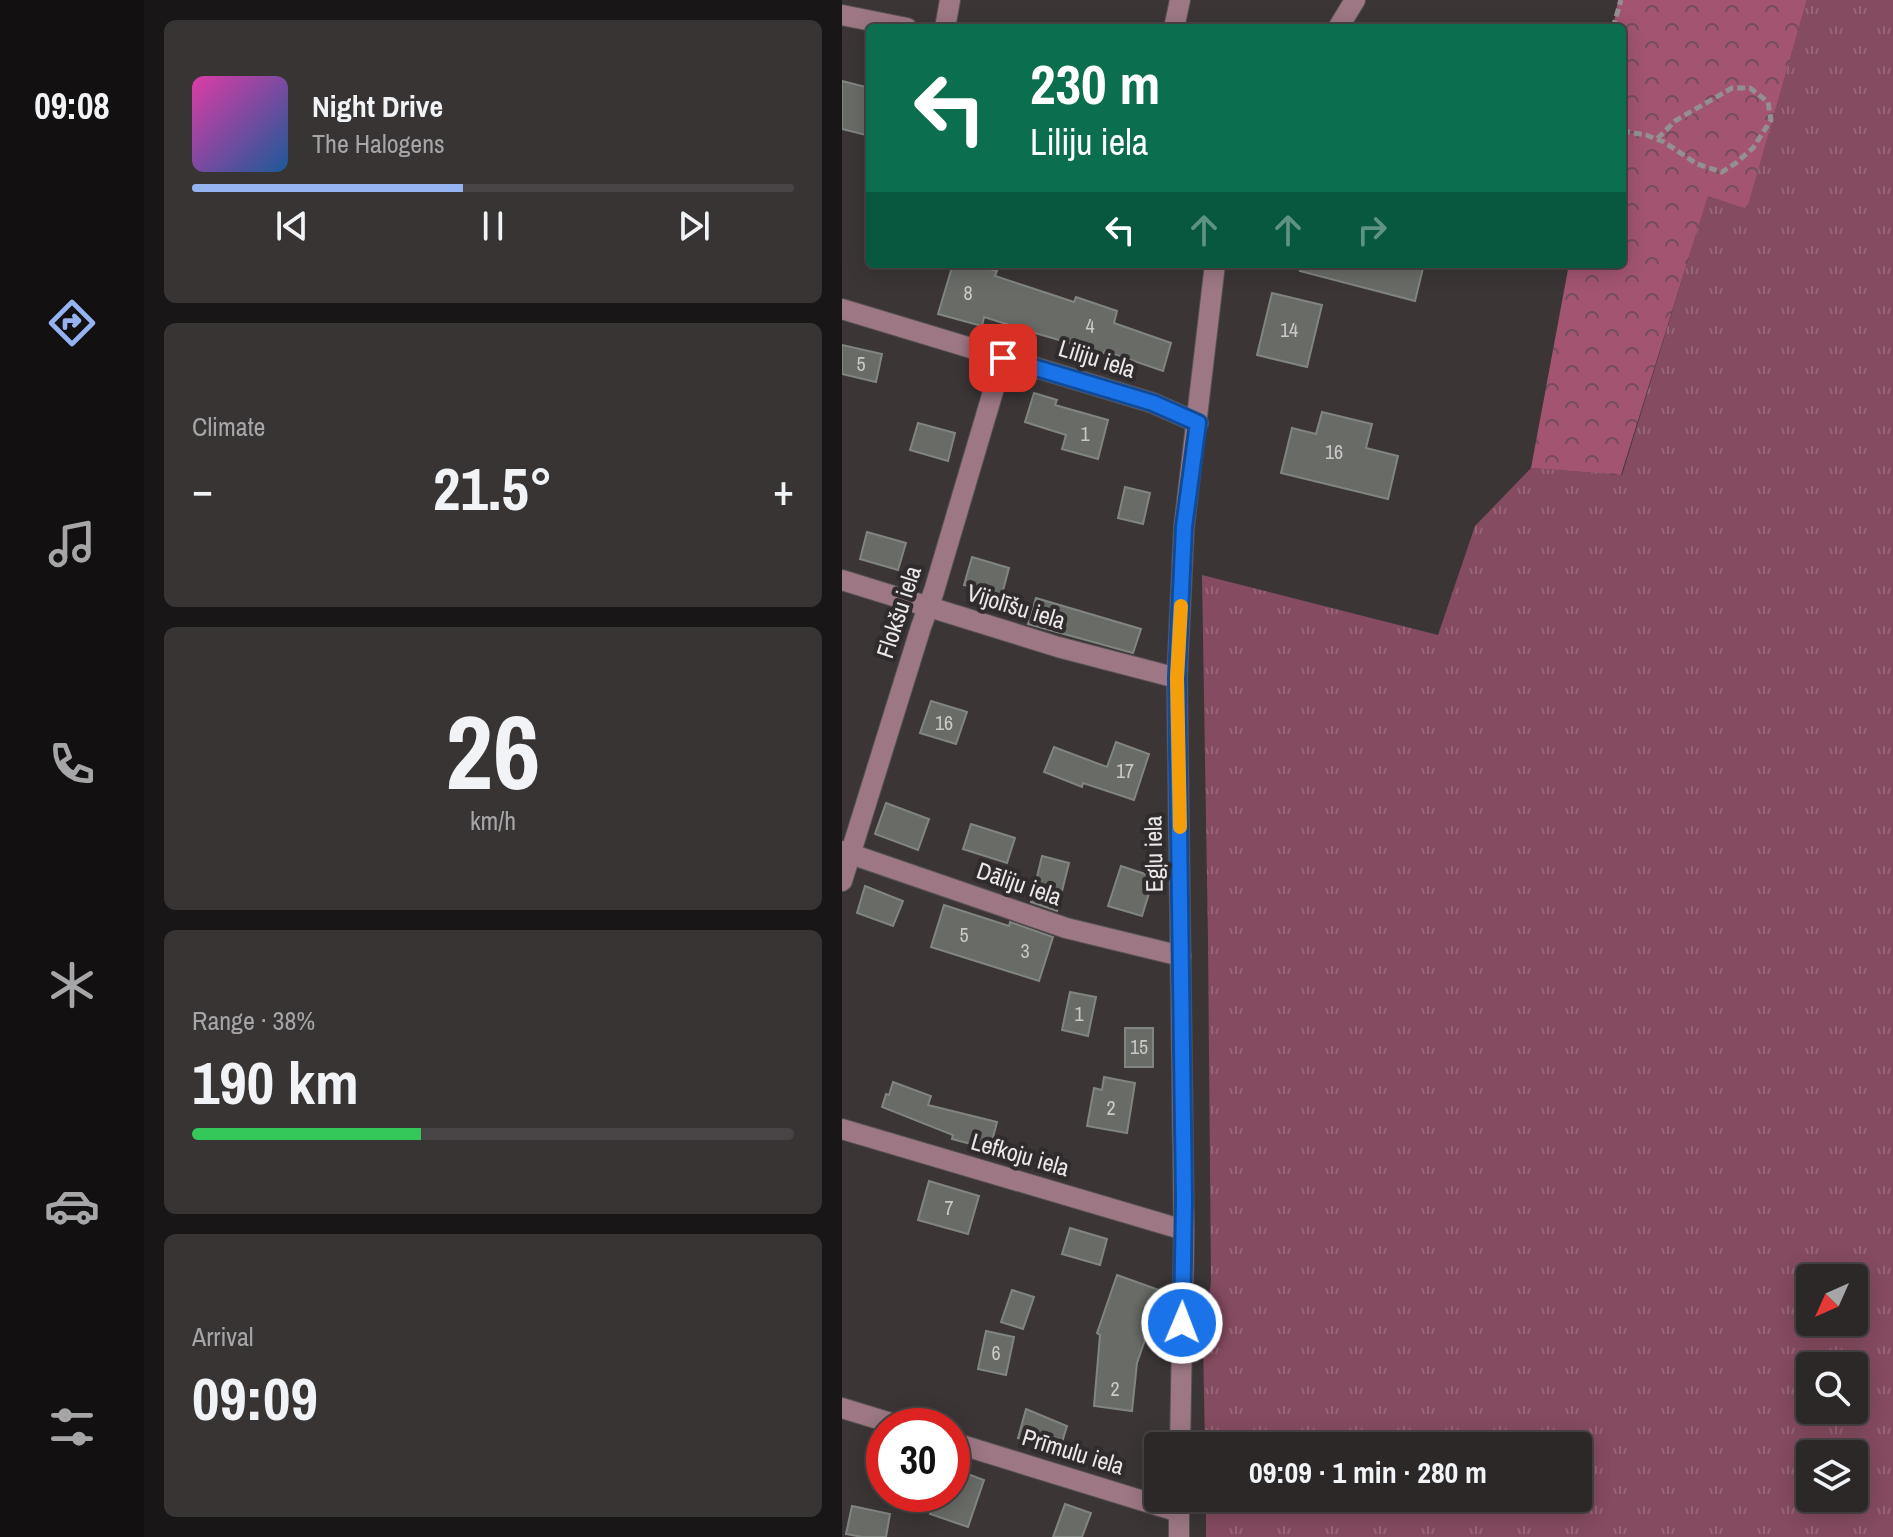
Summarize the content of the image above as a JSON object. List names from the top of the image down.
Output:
{
  "streets": {
    "street": [
      "Liliju iela",
      "Vijolīšu iela",
      "Flokšu iela",
      "Egļu iela",
      "Dāliju iela",
      "Lefkoju iela",
      "Prīmulu iela"
    ]
  },
  "crossings": [
    ["Liliju iela", "Flokšu iela"],
    ["Liliju iela", "Egļu iela"],
    ["Vijolīšu iela", "Flokšu iela"],
    ["Vijolīšu iela", "Egļu iela"],
    ["Flokšu iela", "Dāliju iela"],
    ["Egļu iela", "Dāliju iela"],
    ["Egļu iela", "Lefkoju iela"]
  ],
  "house_numbers": [
    "8",
    "4",
    "14",
    "5",
    "1",
    "16",
    "16",
    "17",
    "5",
    "3",
    "1",
    "15",
    "2",
    "7",
    "6",
    "2"
  ],
  "north": "bottom left",
  "page": {
    "tabs": "09:08",
    "turn": ["230 m", "Liliju iela"],
    "song": ["Night Drive", "The Halogens"],
    "tile": [
      "Climate",
      ["26", "km/h"],
      ["Range · 38%", "190 km"],
      ["Arrival", "09:09"]
    ],
    "heat": ["−", "21.5°", "+"],
    "limit": "30",
    "trip": "09:09 · 1 min · 280 m"
  }
}
